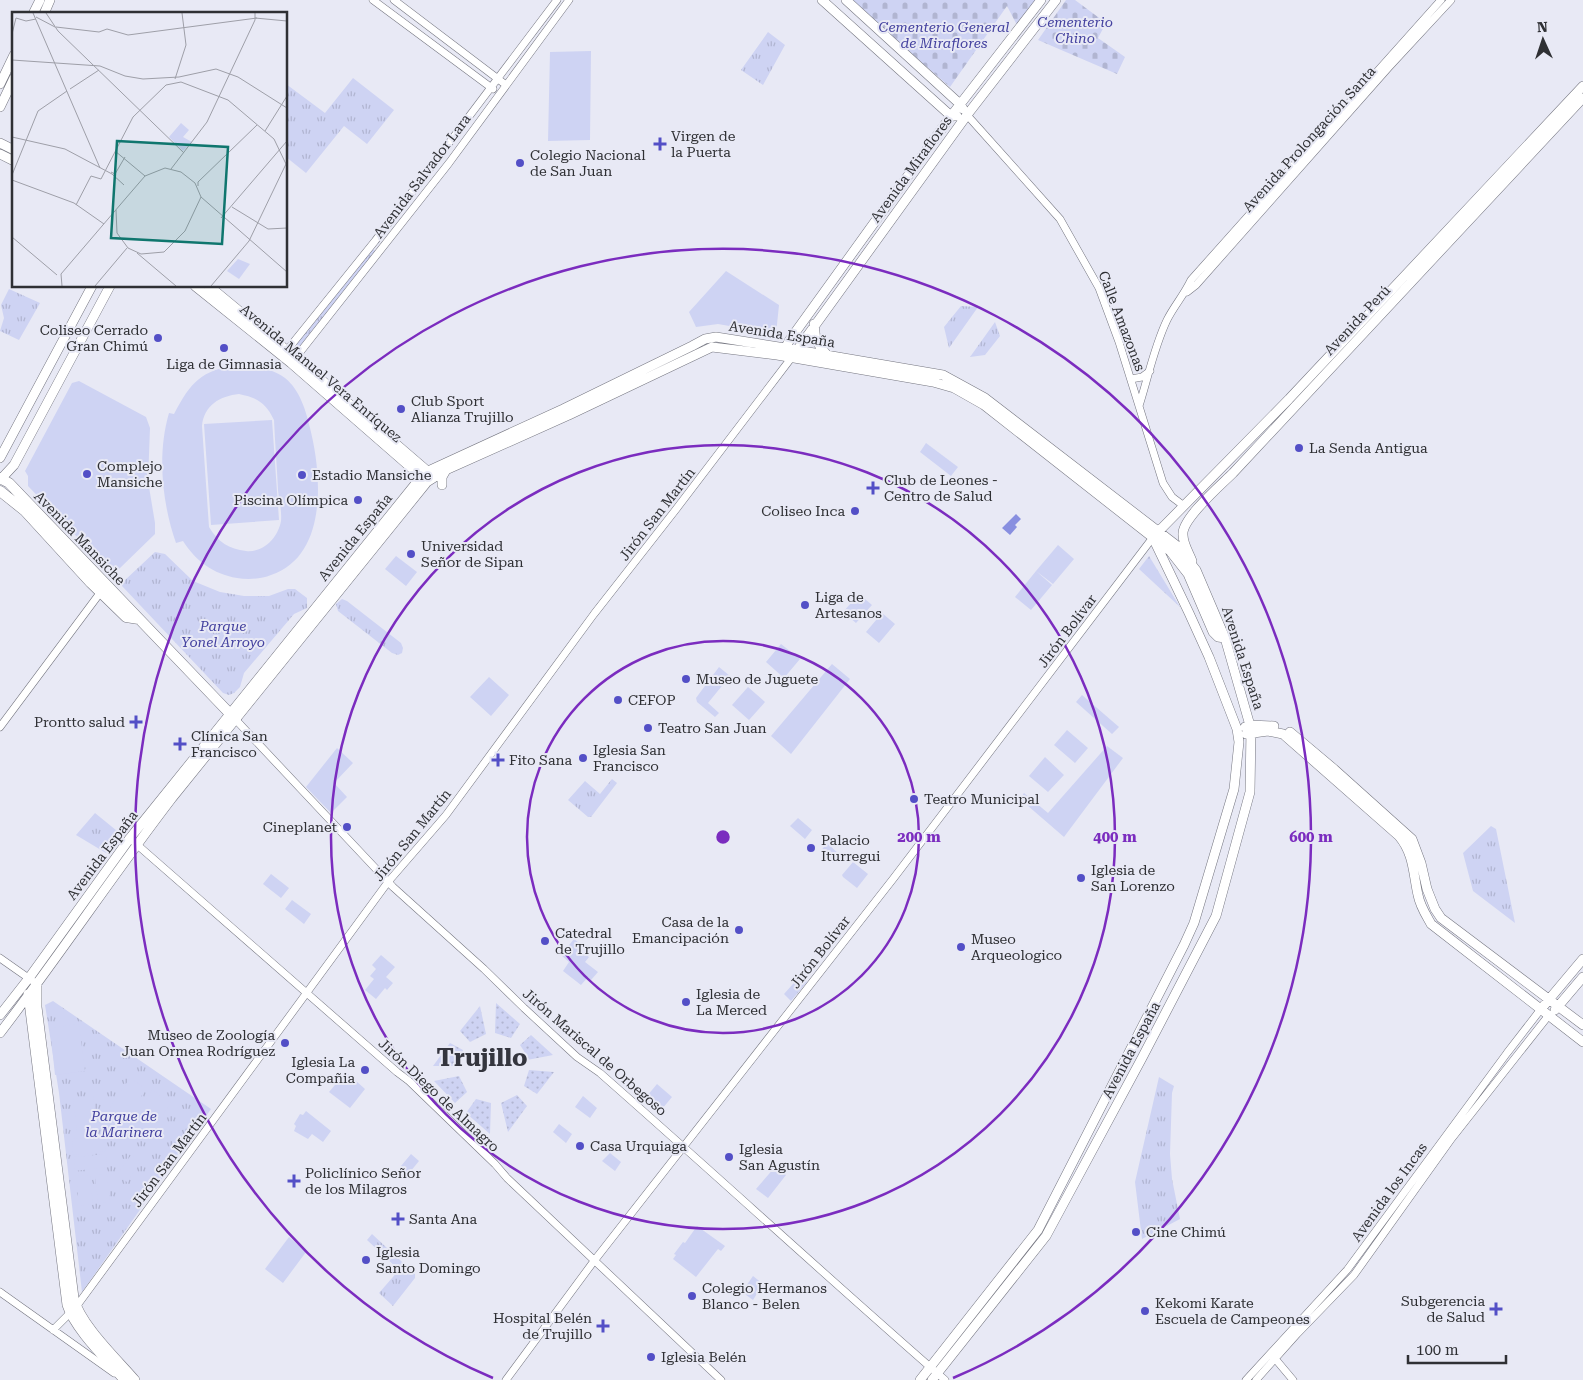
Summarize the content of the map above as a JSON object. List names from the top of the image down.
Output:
{
  "streets": {
    "highway": ["Avenida Mansiche"],
    "main road": [
      "Avenida Miraflores",
      "Avenida Perú",
      "Avenida España",
      "Avenida Manuel Vera Enríquez"
    ],
    "street": [
      "Avenida Prolongación Santa",
      "Avenida Salvador Lara",
      "Calle Amazonas",
      "Jirón San Martín",
      "Jirón Bolívar",
      "Jirón Mariscal de Orbegoso",
      "Jirón Diego de Almagro",
      "Avenida los Incas"
    ]
  },
  "crossings": [
    ["Avenida Prolongación Santa", "Calle Amazonas"],
    ["Avenida Miraflores", "Calle Amazonas"],
    ["Avenida Miraflores", "Avenida España"],
    ["Avenida Miraflores", "Jirón San Martín"],
    ["Avenida Salvador Lara", "Avenida Manuel Vera Enríquez"],
    ["Avenida Perú", "Calle Amazonas"],
    ["Avenida Perú", "Avenida España"],
    ["Avenida Perú", "Jirón Bolívar"],
    ["Avenida España", "Avenida Manuel Vera Enríquez"],
    ["Avenida España", "Jirón San Martín"],
    ["Avenida España", "Avenida Mansiche"],
    ["Avenida España", "Jirón Bolívar"],
    ["Avenida España", "Jirón Mariscal de Orbegoso"],
    ["Avenida España", "Jirón Diego de Almagro"],
    ["Jirón San Martín", "Jirón Mariscal de Orbegoso"],
    ["Jirón San Martín", "Jirón Diego de Almagro"],
    ["Avenida Mansiche", "Jirón Mariscal de Orbegoso"],
    ["Jirón Bolívar", "Jirón Mariscal de Orbegoso"],
    ["Jirón Bolívar", "Jirón Diego de Almagro"]
  ],
  "districts": ["Trujillo"],
  "parks": [
    "Cementerio Chino",
    "Cementerio General de Miraflores",
    "Parque Yonel Arroyo",
    "Parque de la Marinera"
  ],
  "places": {
    "health": [
      "Virgen de la Puerta",
      "Club de Leones - Centro de Salud",
      "Prontto salud",
      "Clínica San Francisco",
      "Fito Sana",
      "Policlínico Señor de los Milagros",
      "Santa Ana",
      "Subgerencia de Salud",
      "Hospital Belén de Trujillo"
    ],
    "other": [
      "Colegio Nacional de San Juan",
      "Coliseo Cerrado Gran Chimú",
      "Liga de Gimnasia",
      "Club Sport Alianza Trujillo",
      "La Senda Antigua",
      "Complejo Mansiche",
      "Estadio Mansiche",
      "Piscina Olímpica",
      "Coliseo Inca",
      "Universidad Señor de Sipan",
      "Liga de Artesanos",
      "Museo de Juguete",
      "CEFOP",
      "Teatro San Juan",
      "Iglesia San Francisco",
      "Teatro Municipal",
      "Cineplanet",
      "Palacio Iturregui",
      "Iglesia de San Lorenzo",
      "Casa de la Emancipación",
      "Catedral de Trujillo",
      "Museo Arqueologico",
      "Iglesia de La Merced",
      "Museo de Zoología Juan Ormea Rodríguez",
      "Iglesia La Compañia",
      "Casa Urquiaga",
      "Iglesia San Agustín",
      "Cine Chimú",
      "Iglesia Santo Domingo",
      "Colegio Hermanos Blanco - Belen",
      "Kekomi Karate Escuela de Campeones",
      "Iglesia Belén"
    ]
  },
  "scale_bar": "100 m",
  "north": "top",
  "rings": ["200 m", "400 m", "600 m"]
}
